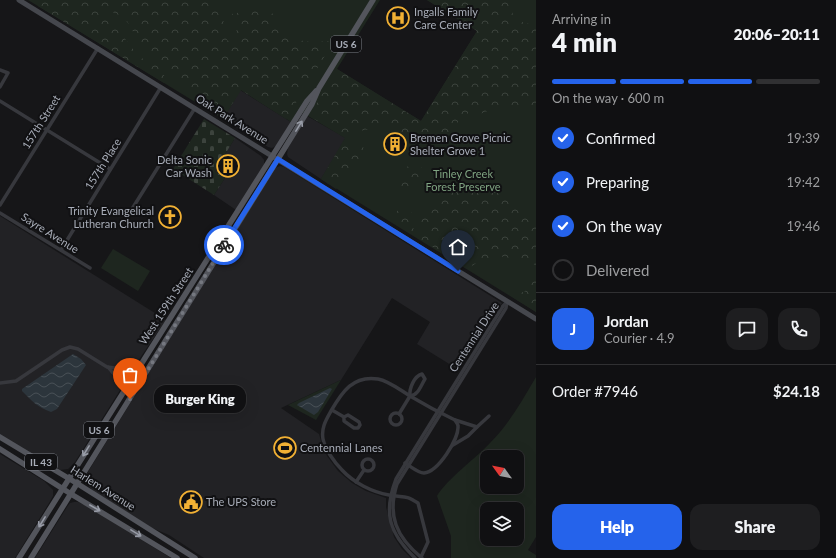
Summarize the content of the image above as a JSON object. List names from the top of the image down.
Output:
{
  "streets": {
    "main road": [
      "US 6",
      "West 159th Street",
      "IL 43",
      "Harlem Avenue"
    ],
    "street": [
      "Oak Park Avenue",
      "157th Street",
      "157th Place",
      "Sayre Avenue",
      "Centennial Drive"
    ]
  },
  "crossings": [
    ["Oak Park Avenue", "157th Street"],
    ["Oak Park Avenue", "157th Place"],
    ["Oak Park Avenue", "West 159th Street"],
    ["Oak Park Avenue", "Centennial Drive"],
    ["157th Place", "Sayre Avenue"],
    ["West 159th Street", "Harlem Avenue"]
  ],
  "parks": ["Tinley Creek Forest Preserve"],
  "places": {
    "hospital": ["Ingalls Family Care Center"],
    "building": ["Bremen Grove Picnic Shelter Grove 1", "Delta Sonic Car Wash"],
    "church": ["Trinity Evangelical Lutheran Church"],
    "other": ["Burger King"],
    "sports": ["Centennial Lanes"],
    "public building": ["The UPS Store"]
  },
  "north": "top left",
  "page": {
    "heading": ["4 min", "Arriving in", "20:06–20:11"],
    "panel": [
      "Jordan",
      "Courier · 4.9",
      "Order #7946",
      "$24.18"
    ],
    "bar": "On the way · 600 m",
    "list": [
      ["Confirmed", "19:39"],
      ["Preparing", "19:42"],
      ["On the way", "19:46"],
      "Delivered"
    ],
    "round": "J",
    "bubble": "Burger King",
    "buttons": ["Help", "Share"]
  }
}
